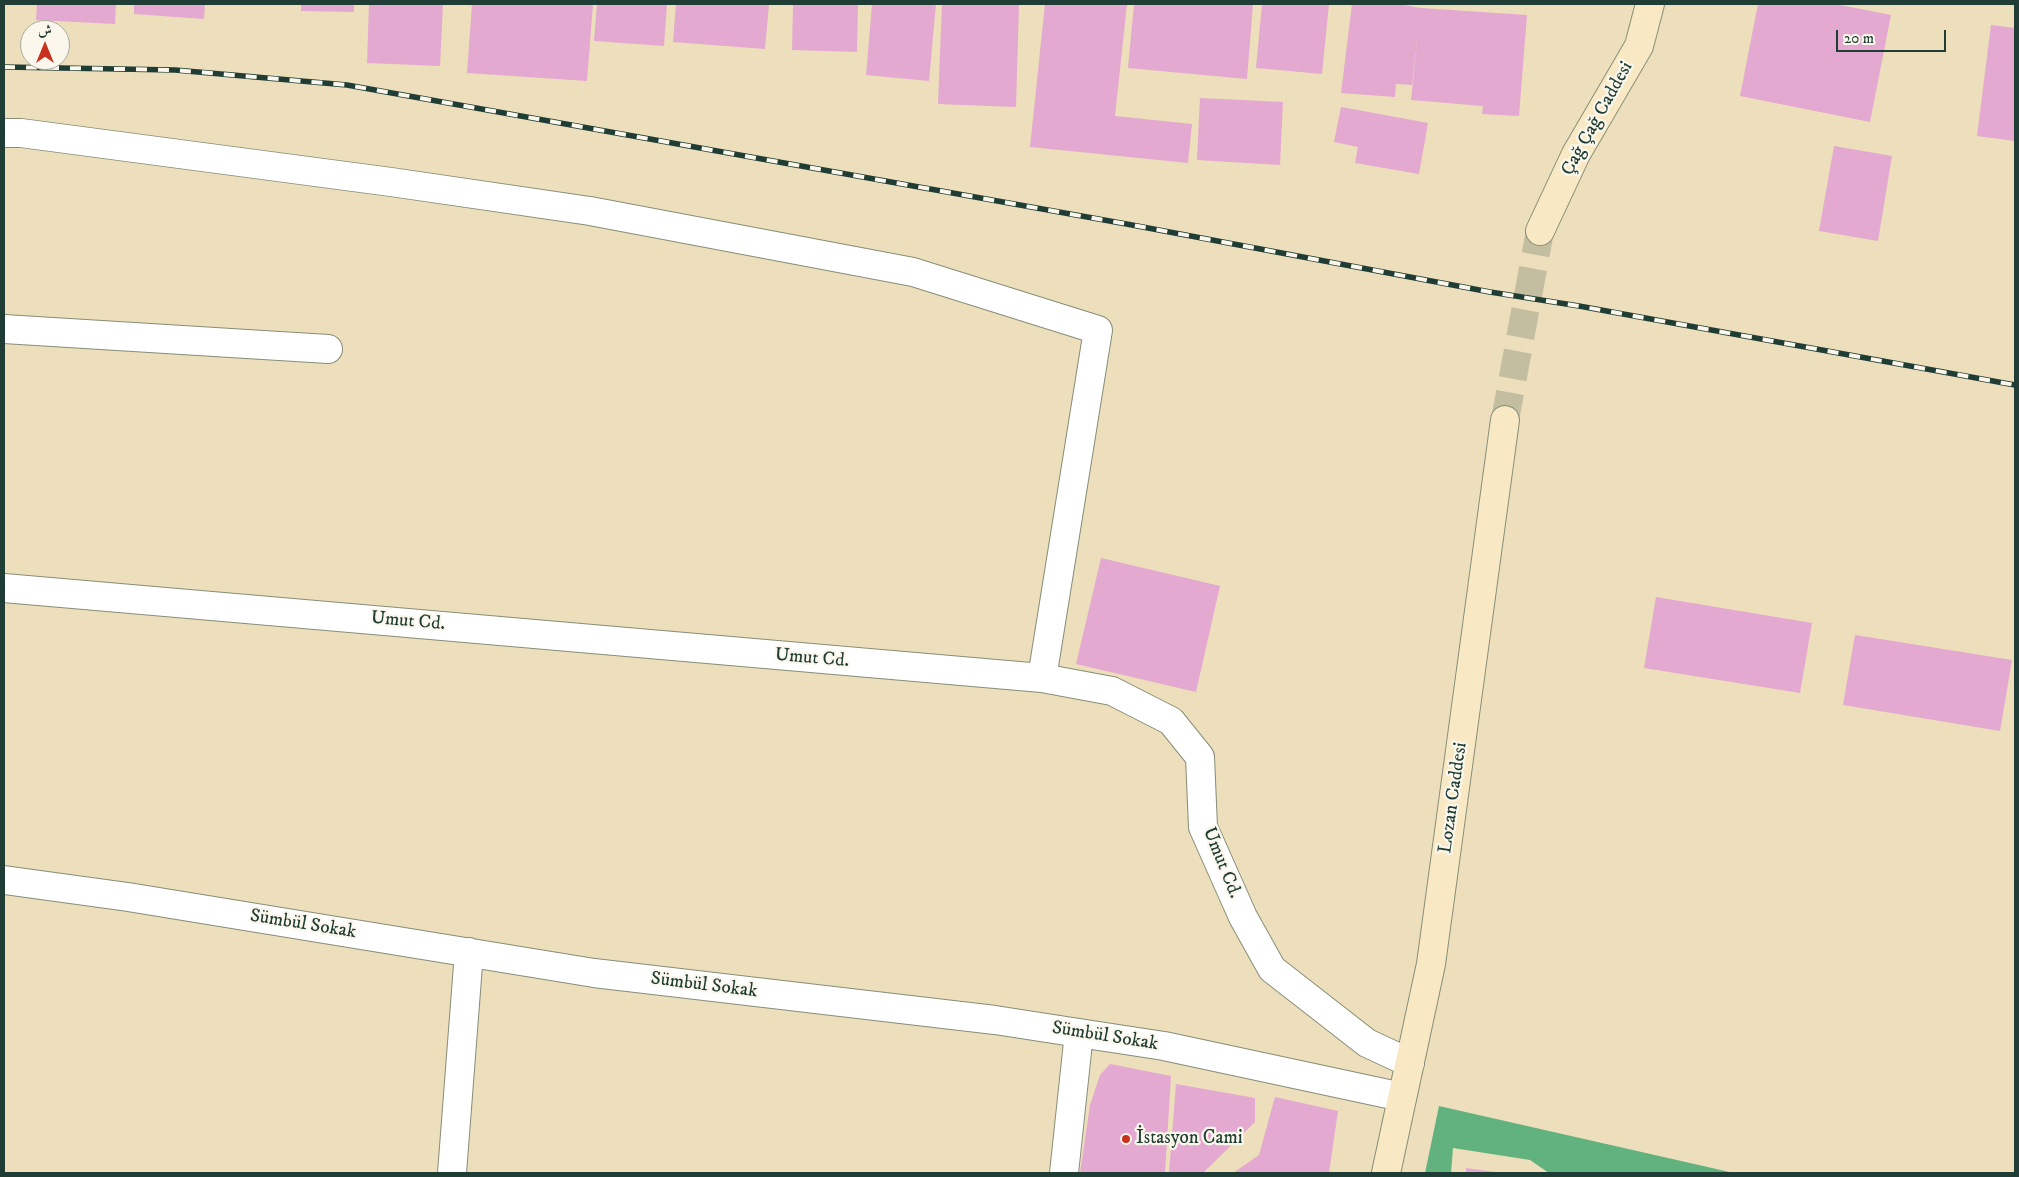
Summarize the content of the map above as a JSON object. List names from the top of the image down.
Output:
{
  "streets": {
    "main road": ["Çağ Çağ Caddesi", "Lozan Caddesi"],
    "street": ["Umut Cd.", "Sümbül Sokak"]
  },
  "crossings": [
    ["Umut Cd.", "Lozan Caddesi"],
    ["Lozan Caddesi", "Sümbül Sokak"]
  ],
  "places": ["İstasyon Cami"],
  "scale_bar": "20 m",
  "north": "top"
}
